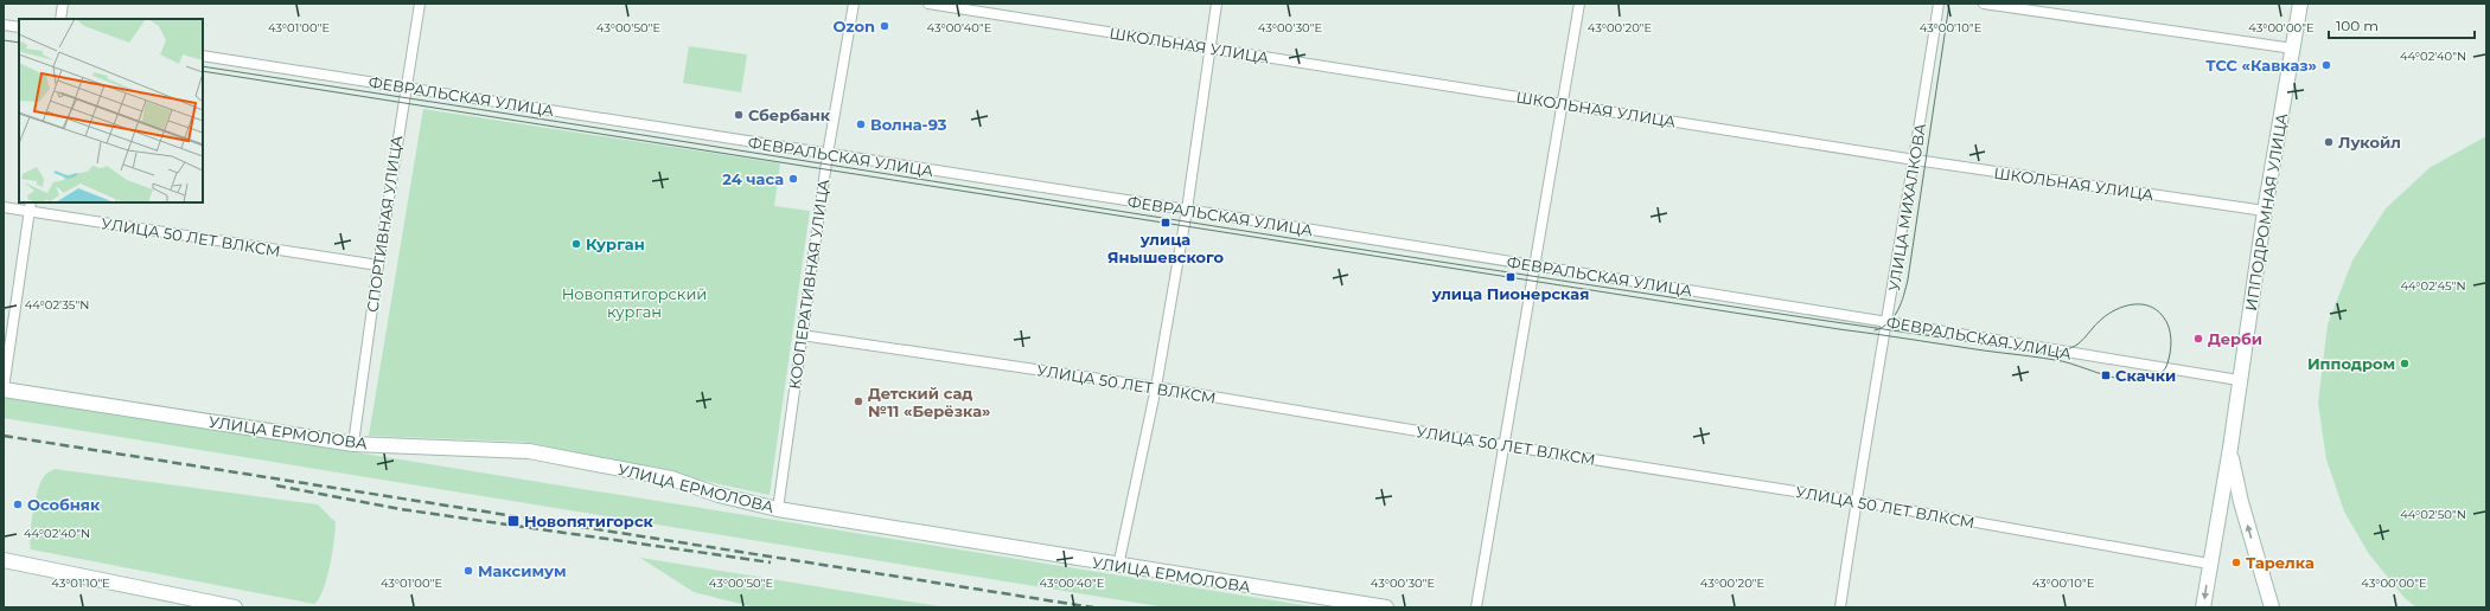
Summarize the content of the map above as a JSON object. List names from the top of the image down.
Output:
{
  "streets": {
    "street": [
      "ШКОЛЬНАЯ УЛИЦА",
      "ФЕВРАЛЬСКАЯ УЛИЦА",
      "УЛИЦА МИХАЛКОВА",
      "ИППОДРОМНАЯ УЛИЦА",
      "СПОРТИВНАЯ УЛИЦА",
      "УЛИЦА 50 ЛЕТ ВЛКСМ",
      "КООПЕРАТИВНАЯ УЛИЦА",
      "УЛИЦА ЕРМОЛОВА"
    ]
  },
  "crossings": [
    ["ШКОЛЬНАЯ УЛИЦА", "УЛИЦА МИХАЛКОВА"],
    ["ШКОЛЬНАЯ УЛИЦА", "ИППОДРОМНАЯ УЛИЦА"],
    ["ФЕВРАЛЬСКАЯ УЛИЦА", "УЛИЦА МИХАЛКОВА"],
    ["ФЕВРАЛЬСКАЯ УЛИЦА", "ИППОДРОМНАЯ УЛИЦА"],
    ["ФЕВРАЛЬСКАЯ УЛИЦА", "СПОРТИВНАЯ УЛИЦА"],
    ["ФЕВРАЛЬСКАЯ УЛИЦА", "КООПЕРАТИВНАЯ УЛИЦА"],
    ["УЛИЦА МИХАЛКОВА", "УЛИЦА 50 ЛЕТ ВЛКСМ"],
    ["ИППОДРОМНАЯ УЛИЦА", "УЛИЦА 50 ЛЕТ ВЛКСМ"],
    ["СПОРТИВНАЯ УЛИЦА", "УЛИЦА 50 ЛЕТ ВЛКСМ"],
    ["СПОРТИВНАЯ УЛИЦА", "УЛИЦА ЕРМОЛОВА"],
    ["УЛИЦА 50 ЛЕТ ВЛКСМ", "КООПЕРАТИВНАЯ УЛИЦА"],
    ["КООПЕРАТИВНАЯ УЛИЦА", "УЛИЦА ЕРМОЛОВА"]
  ],
  "parks": ["Новопятигорский курган"],
  "places": {
    "other": [
      "Ozon",
      "ТСС «Кавказ»",
      "Сбербанк",
      "Волна-93",
      "Лукойл",
      "24 часа",
      "Курган",
      "Дерби",
      "Ипподpом",
      "Детский сад №11 «Берёзка»",
      "Особняк",
      "Тарелка",
      "Максимум"
    ],
    "transit": [
      "улица Янышевского",
      "улица Пионерская",
      "Скачки",
      "Новопятигорск"
    ]
  },
  "scale_bar": "100 m",
  "coordinates": [
    "43°01'00\"E",
    "43°00'50\"E",
    "43°00'40\"E",
    "43°00'30\"E",
    "43°00'20\"E",
    "43°00'10\"E",
    "43°00'00\"E",
    "44°02'40\"N",
    "44°02'45\"N",
    "44°02'35\"N",
    "44°02'50\"N",
    "43°01'10\"E"
  ]
}
